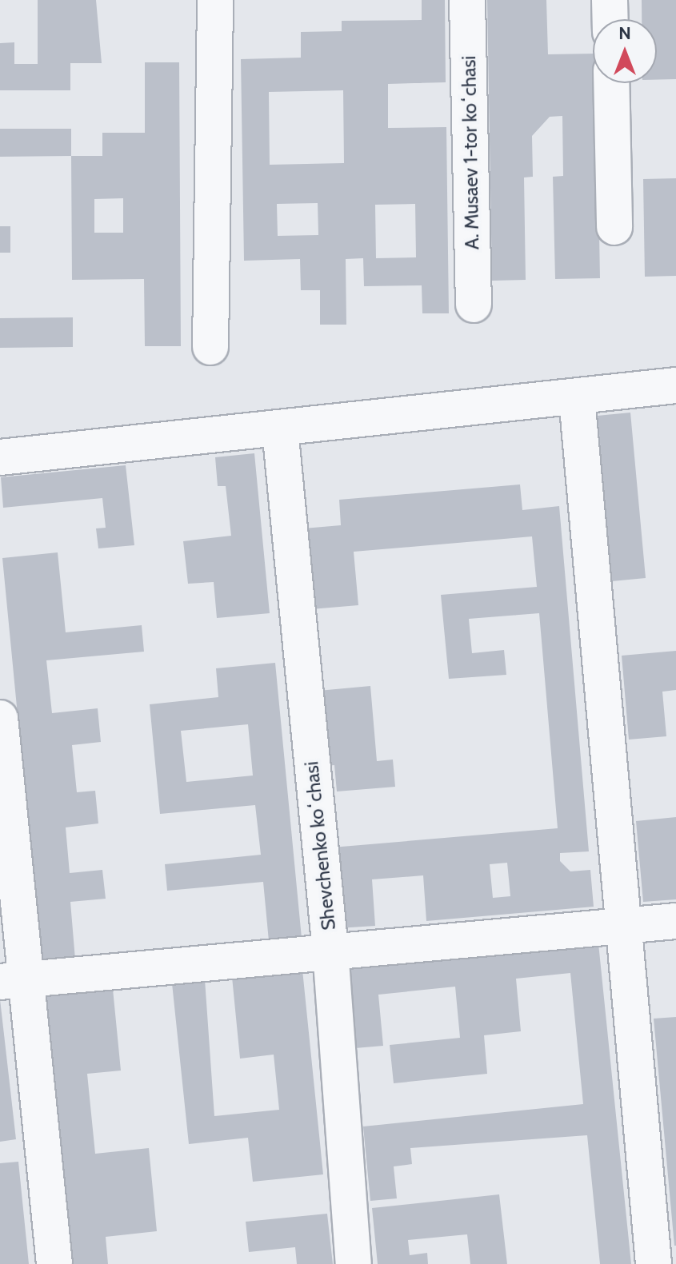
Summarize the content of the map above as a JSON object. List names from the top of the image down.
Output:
{
  "streets": {
    "street": ["A. Musaev 1-tor koʻchasi", "Shevchenko koʻchasi"]
  },
  "north": "top"
}
